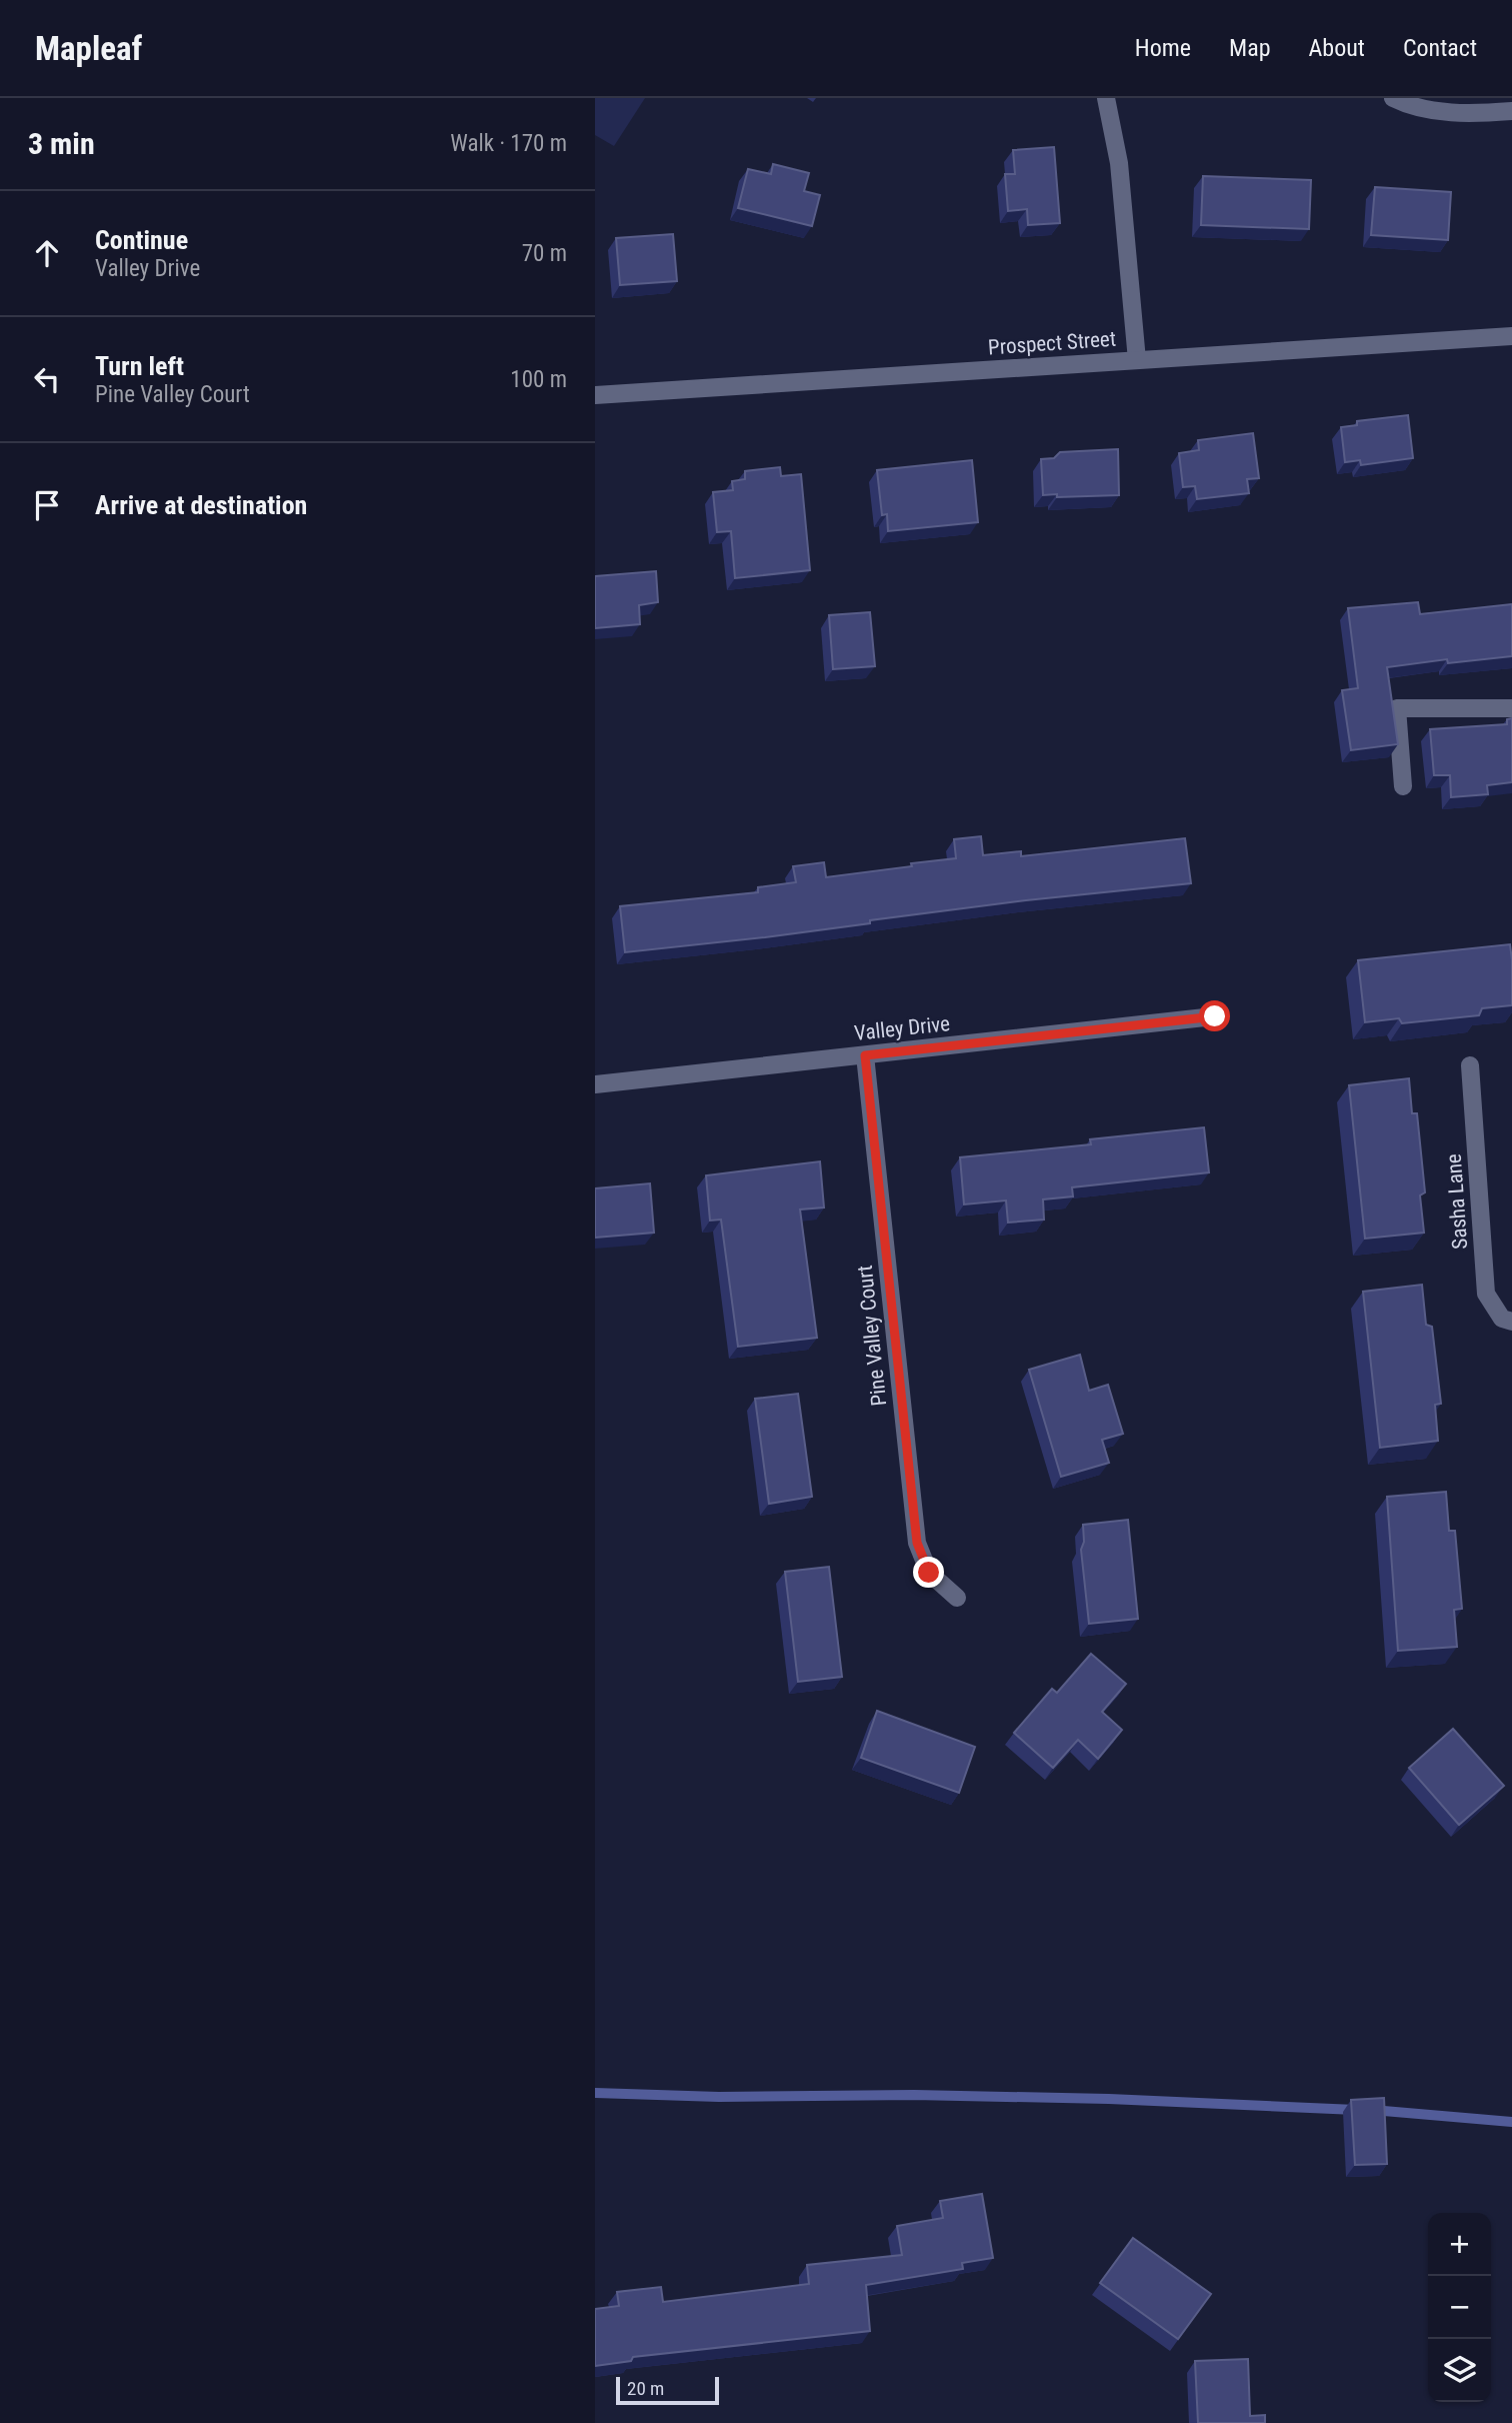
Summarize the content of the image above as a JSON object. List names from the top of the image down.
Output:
{
  "streets": {
    "street": [
      "Prospect Street",
      "Valley Drive",
      "Sasha Lane",
      "Pine Valley Court"
    ]
  },
  "crossings": [
    ["Valley Drive", "Pine Valley Court"]
  ],
  "scale_bar": "20 m",
  "page": {
    "header": "Mapleaf",
    "nav": [
      "Home",
      "Map",
      "About",
      "Contact"
    ],
    "heading": ["3 min", "Walk · 170 m"],
    "list": [
      ["Continue", "Valley Drive", "70 m"],
      ["Turn left", "Pine Valley Court", "100 m"],
      "Arrive at destination"
    ],
    "map_buttons": ["+", "−"],
    "scale": "20 m"
  }
}
